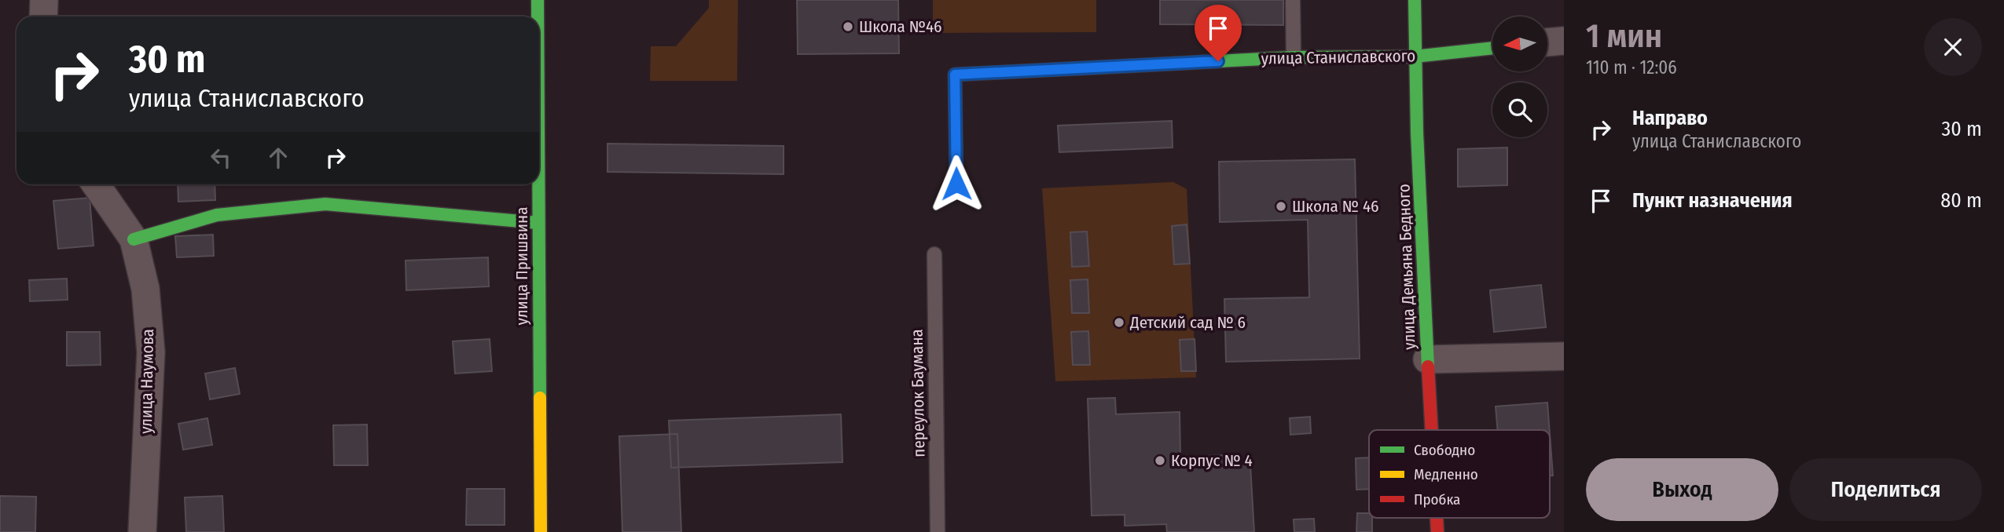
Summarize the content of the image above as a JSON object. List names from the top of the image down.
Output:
{
  "streets": {
    "street": [
      "улица Станиславского",
      "улица Пришвина",
      "улица Демьяна Бедного",
      "улица Наумова"
    ],
    "lane": ["переулок Баумана"]
  },
  "crossings": [
    ["улица Станиславского", "улица Демьяна Бедного"]
  ],
  "places": [
    "Школа №46",
    "Школа № 46",
    "Детский сад № 6",
    "Корпус № 4"
  ],
  "legend": ["Свободно", "Медленно", "Пробка"],
  "north": "left",
  "page": {
    "heading": ["1 мин", "110 m · 12:06"],
    "turn": ["30 m", "улица Станиславского"],
    "list": [
      {
        "name": "Направо",
        "note": "улица Станиславского",
        "value": "30 m"
      },
      {
        "name": "Пункт назначения",
        "value": "80 m"
      }
    ],
    "buttons": ["Выход", "Поделиться"]
  }
}
